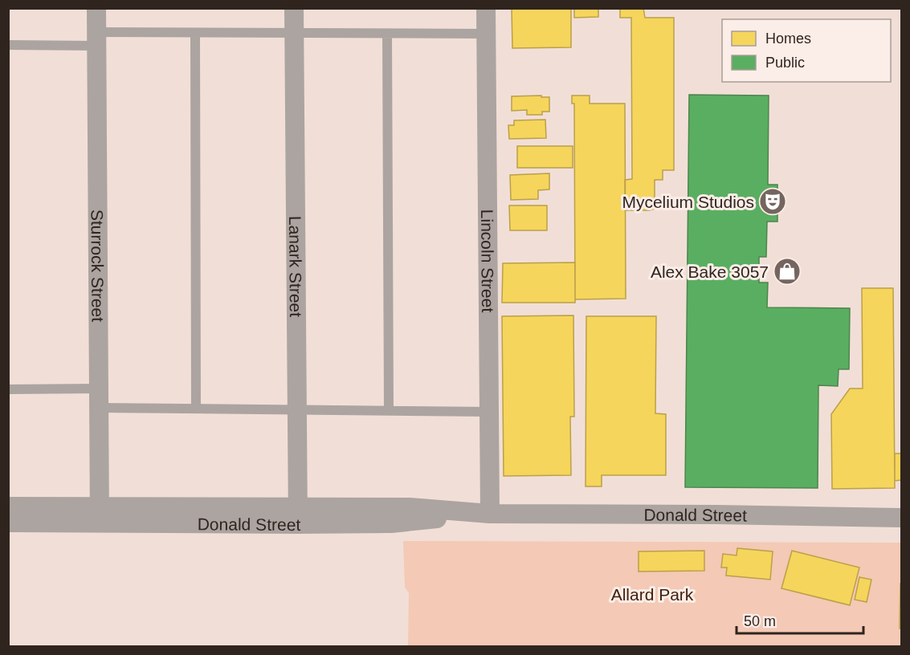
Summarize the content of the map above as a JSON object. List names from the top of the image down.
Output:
{
  "streets": {
    "street": [
      "Lincoln Street",
      "Sturrock Street",
      "Lanark Street",
      "Donald Street"
    ]
  },
  "crossings": [
    ["Lincoln Street", "Donald Street"],
    ["Sturrock Street", "Donald Street"],
    ["Lanark Street", "Donald Street"]
  ],
  "parks": ["Allard Park"],
  "places": {
    "theatre": ["Mycelium Studios"],
    "shop": ["Alex Bake 3057"]
  },
  "legend": ["Homes", "Public"],
  "scale_bar": "50 m"
}
